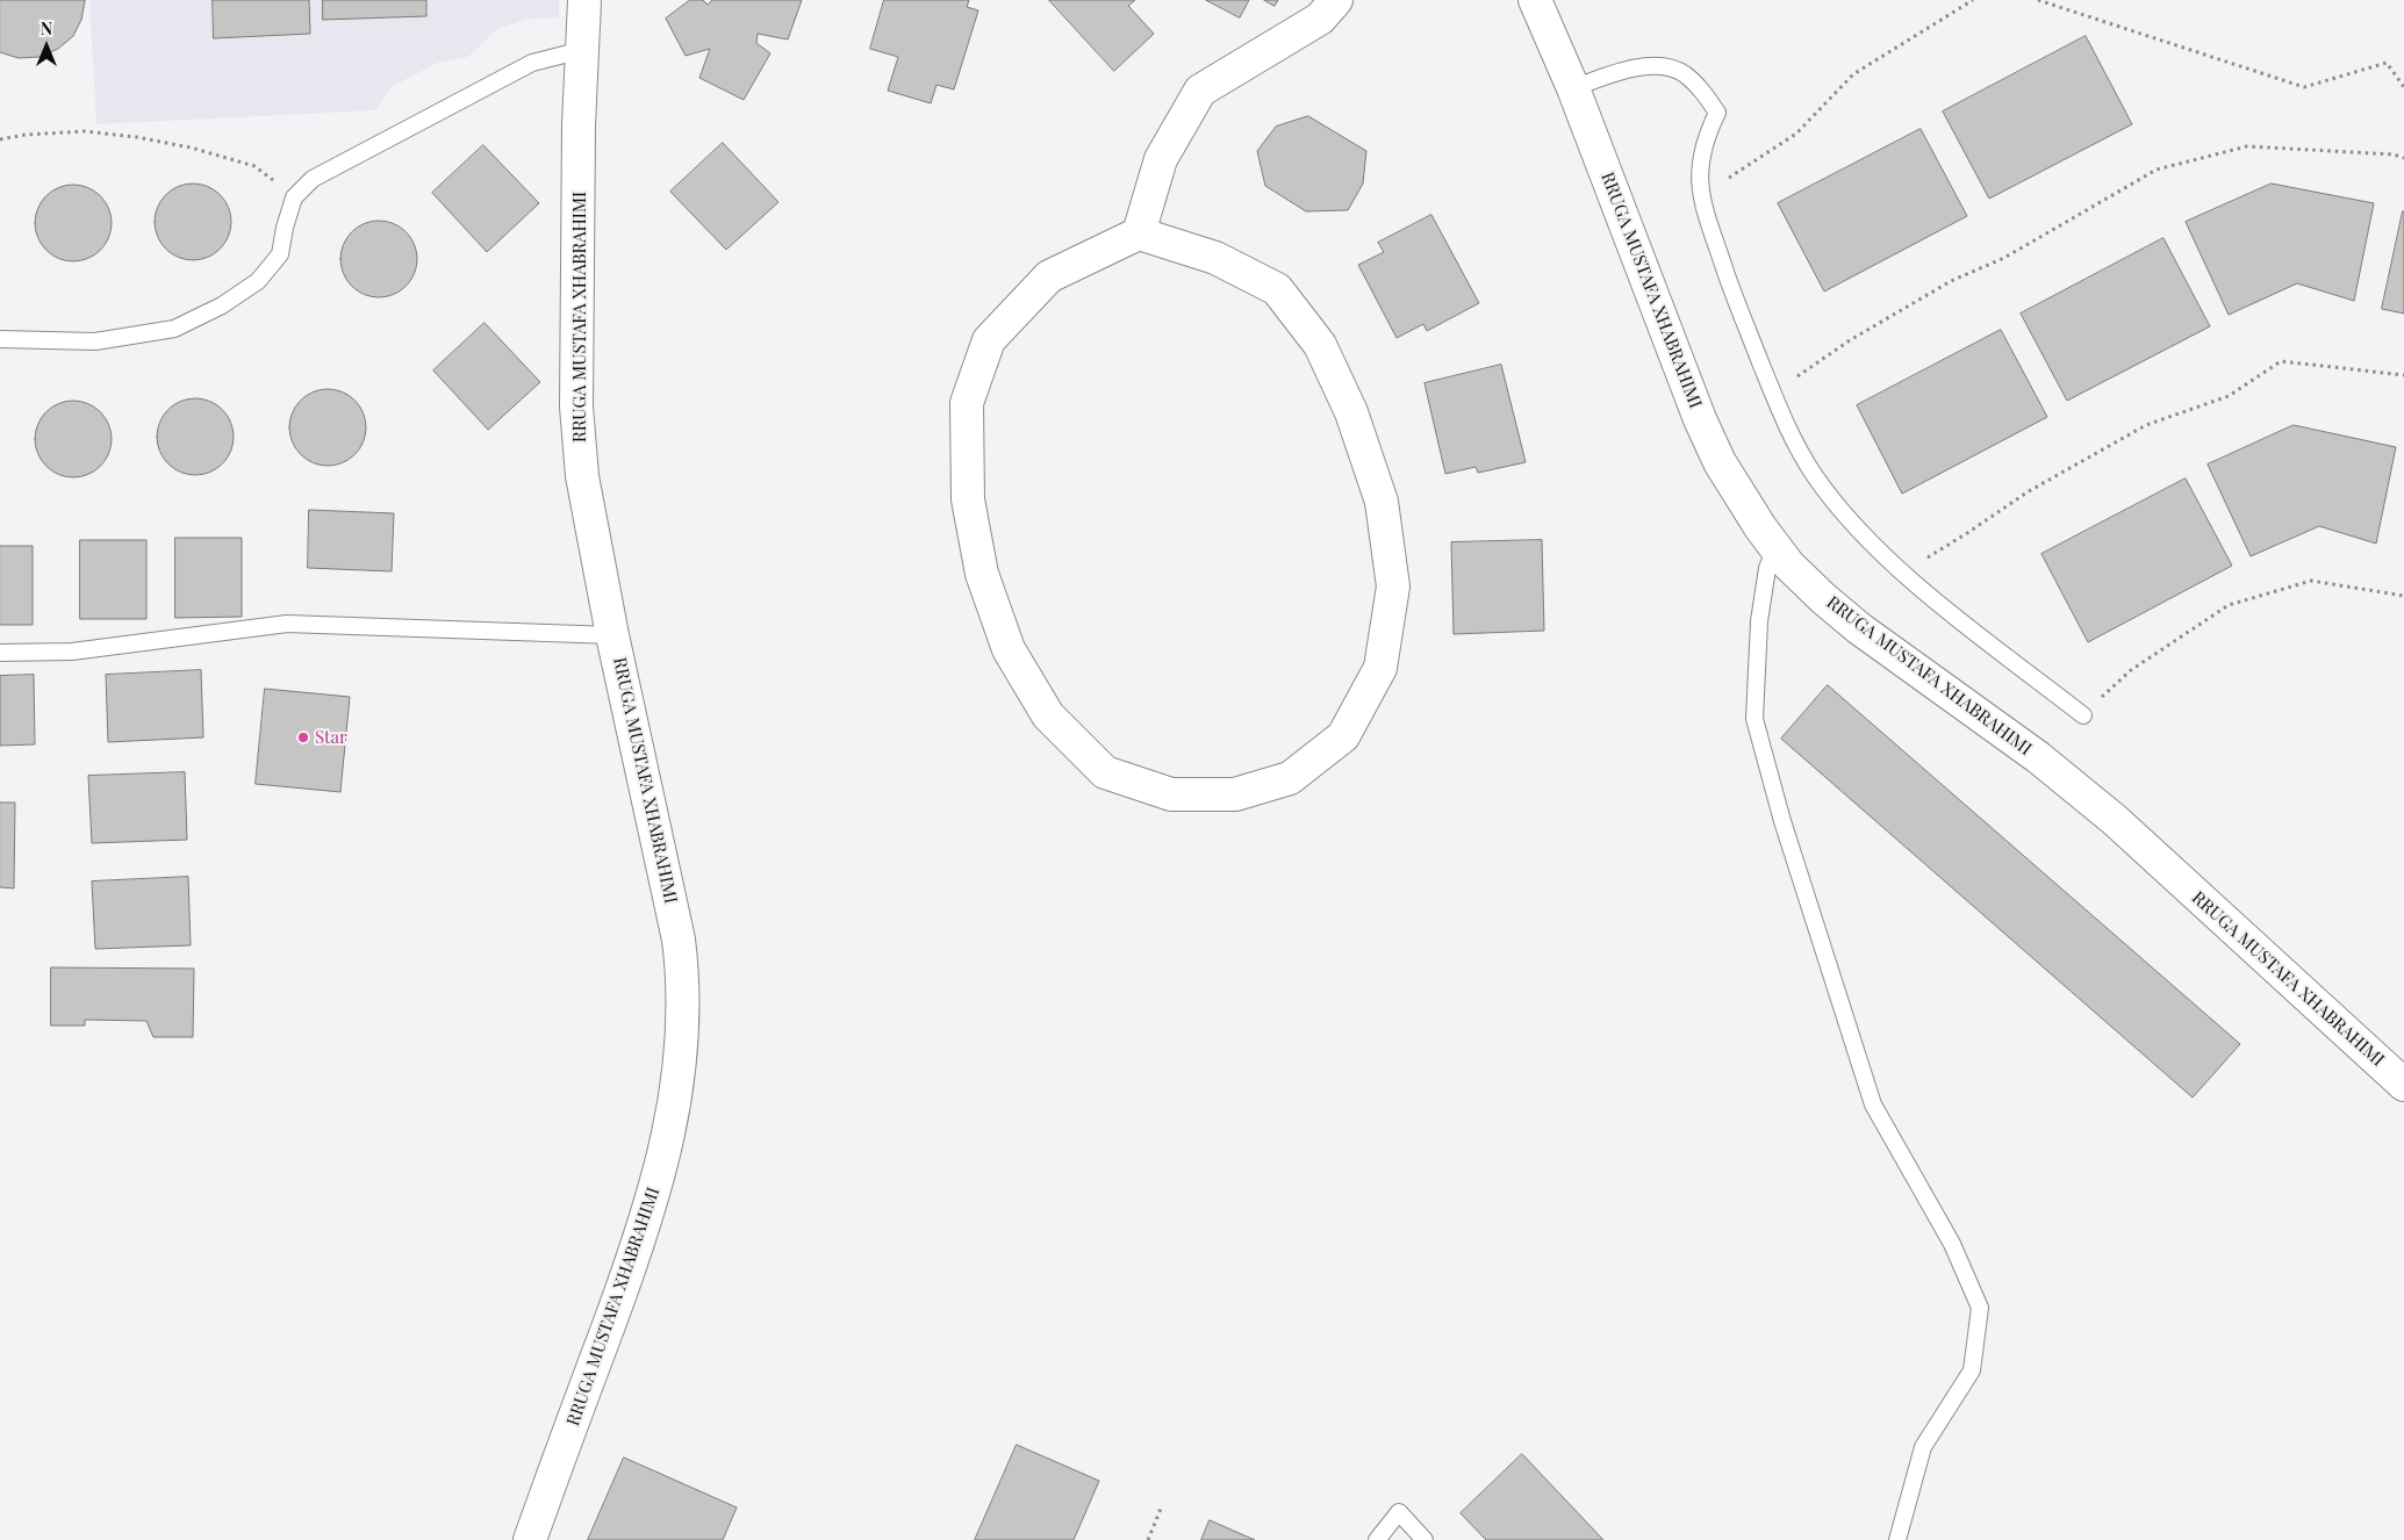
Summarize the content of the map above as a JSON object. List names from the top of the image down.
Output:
{
  "streets": {
    "street": ["RRUGA MUSTAFA XHABRAHIMI"]
  },
  "places": ["Star"],
  "north": "top"
}
